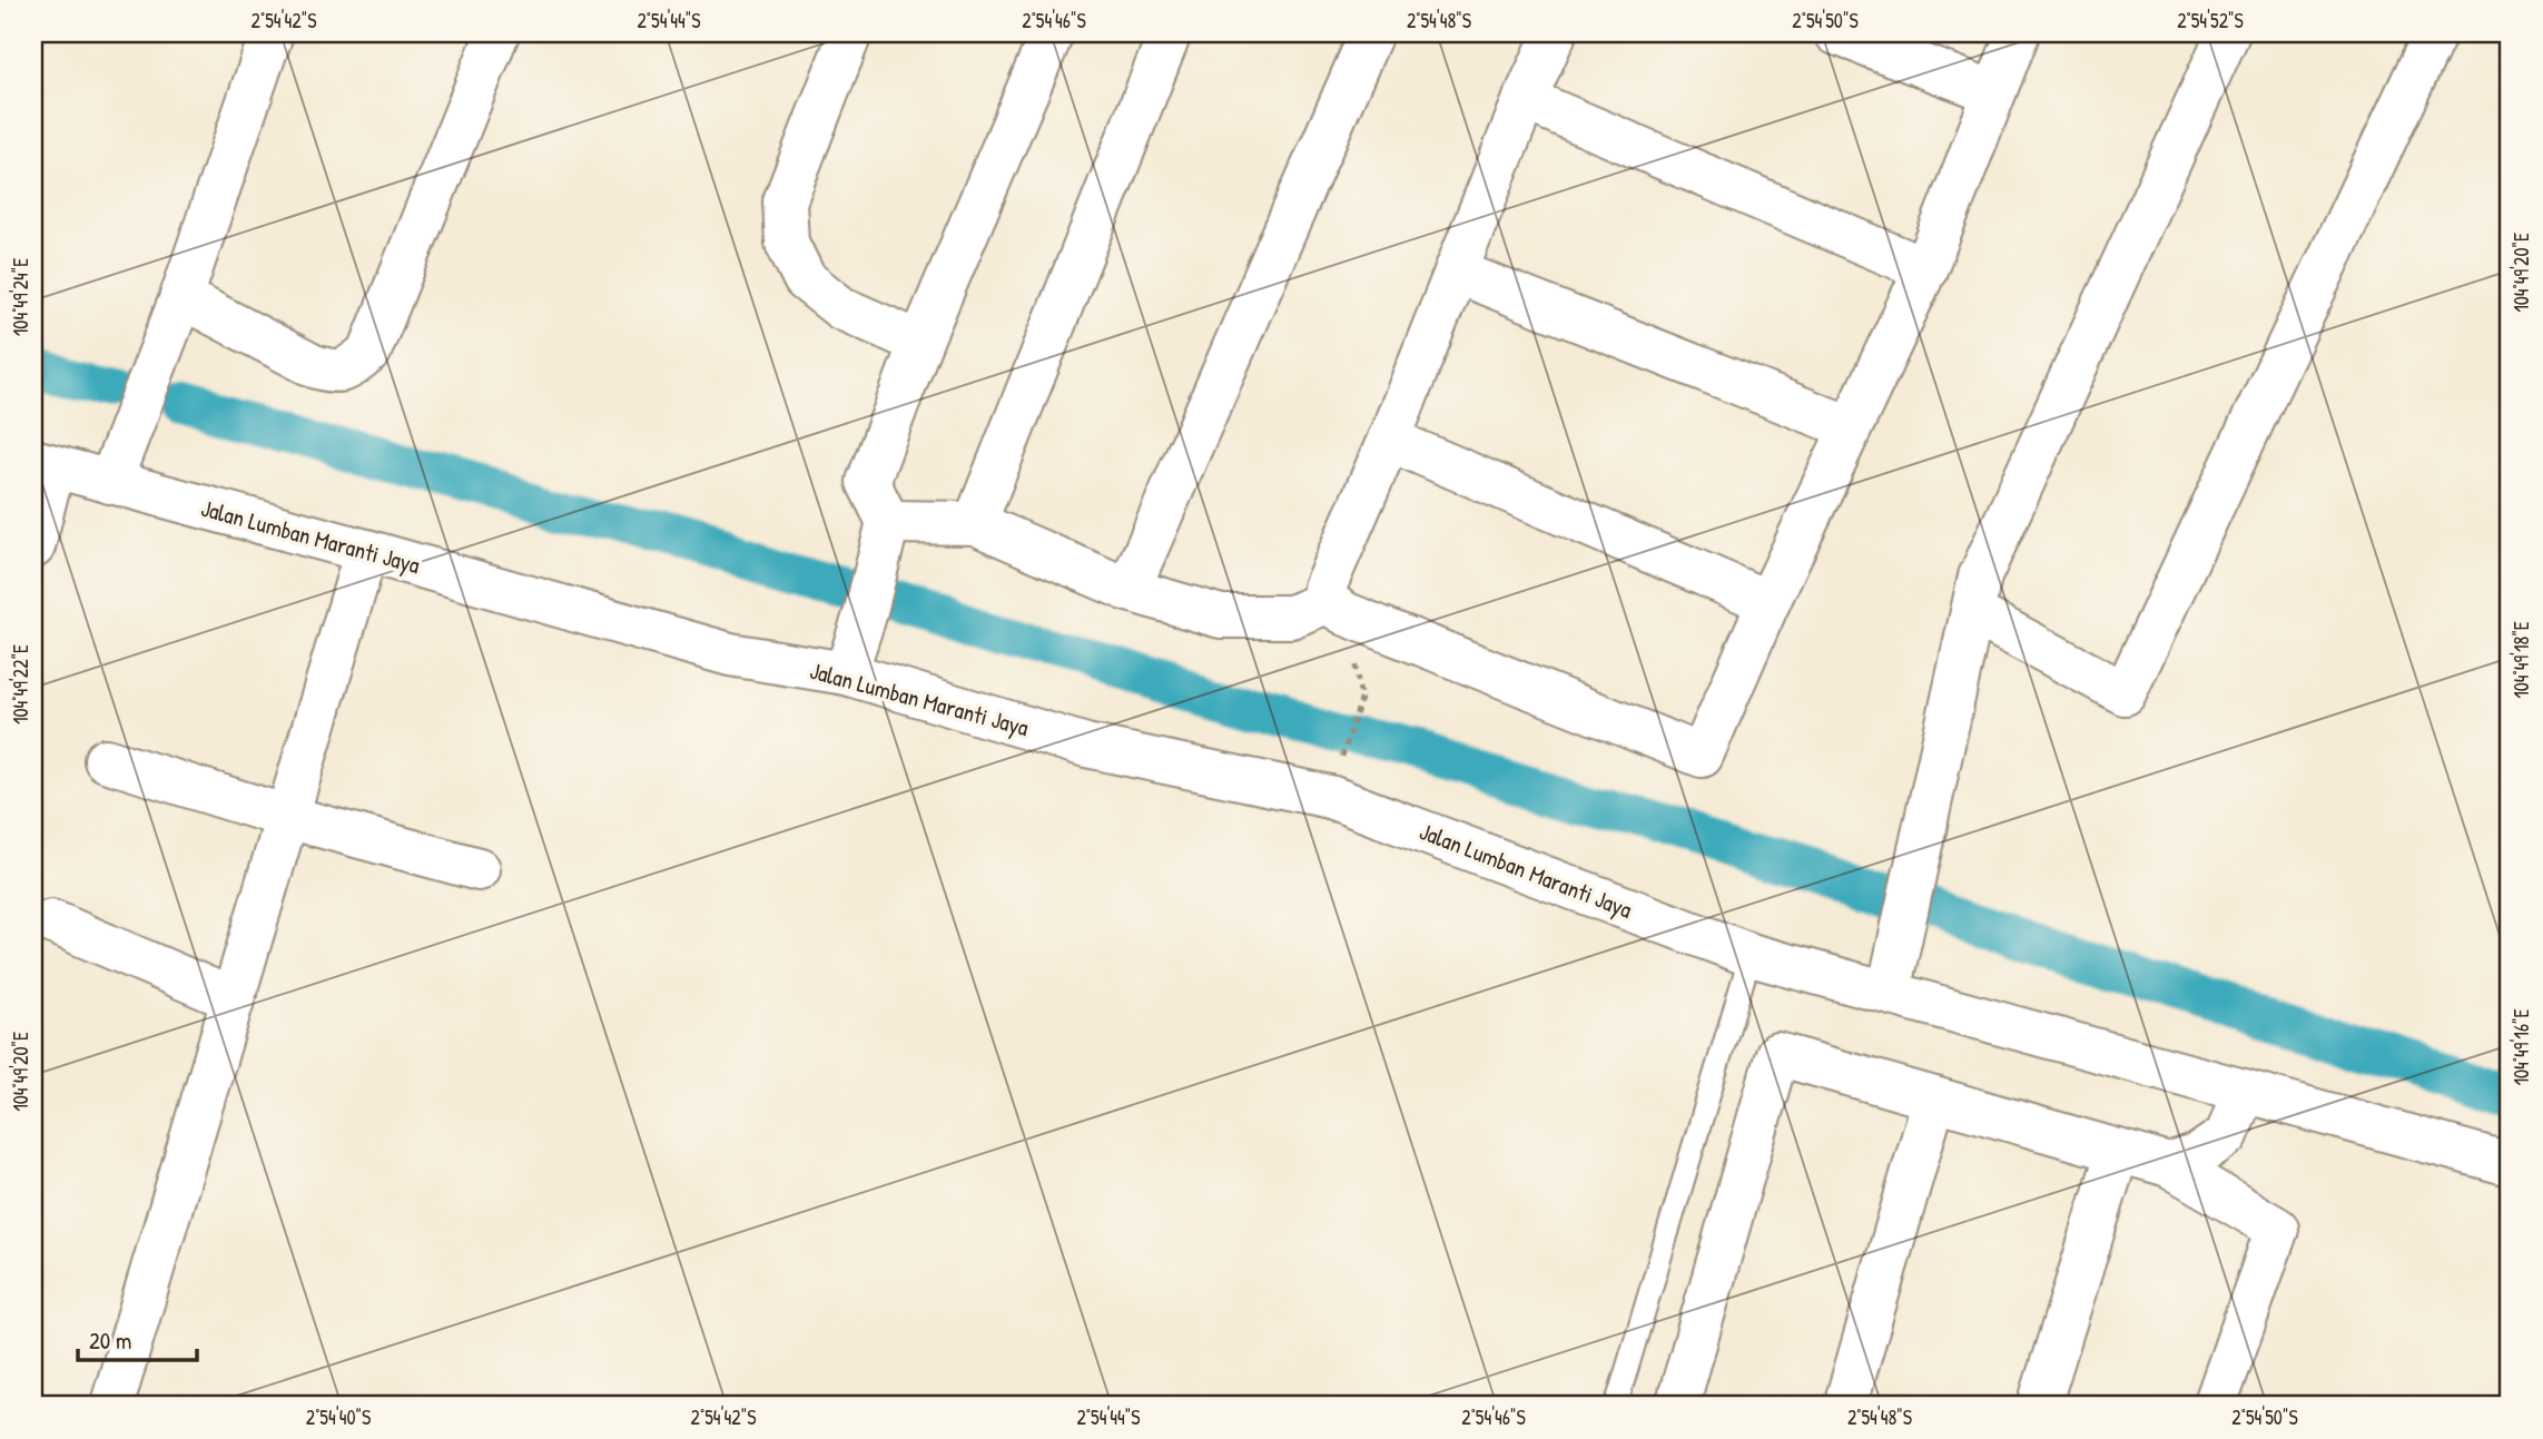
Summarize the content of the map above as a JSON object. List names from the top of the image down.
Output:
{
  "streets": {
    "street": ["Jalan Lumban Maranti Jaya"]
  },
  "scale_bar": "20 m",
  "coordinates": [
    "2°54'42\"S",
    "2°54'44\"S",
    "2°54'46\"S",
    "2°54'48\"S",
    "2°54'50\"S",
    "2°54'52\"S",
    "104°49'20\"E",
    "104°49'24\"E",
    "104°49'18\"E",
    "104°49'22\"E",
    "104°49'16\"E",
    "2°54'40\"S"
  ]
}
